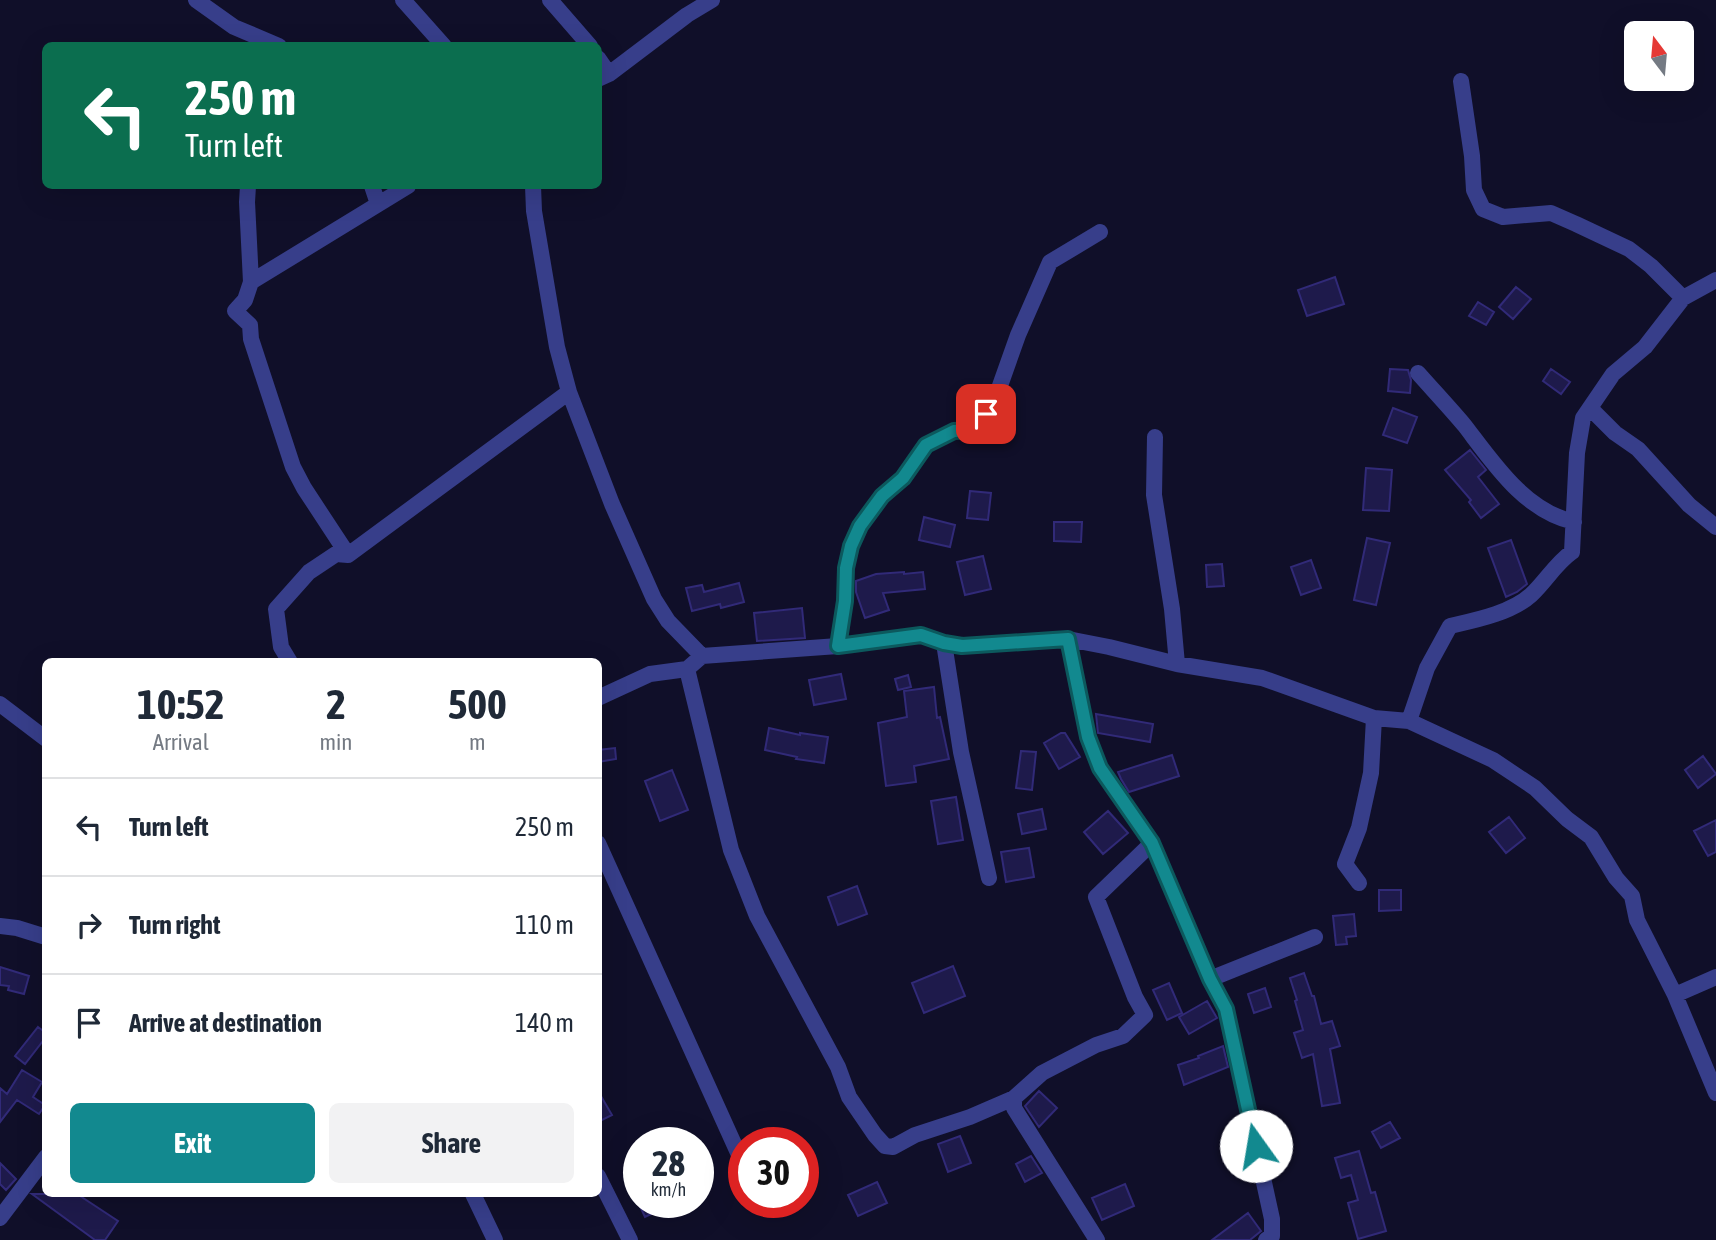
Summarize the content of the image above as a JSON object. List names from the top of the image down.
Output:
{
  "north": "top",
  "page": {
    "turn": ["250 m", "Turn left"],
    "eta": [
      "10:52",
      "Arrival",
      "2",
      "min",
      "500",
      "m"
    ],
    "list": [
      {
        "name": "Turn left",
        "value": "250 m"
      },
      {
        "name": "Turn right",
        "value": "110 m"
      },
      {
        "name": "Arrive at destination",
        "value": "140 m"
      }
    ],
    "buttons": ["Exit", "Share"],
    "speed": "28 km/h",
    "limit": "30"
  }
}
